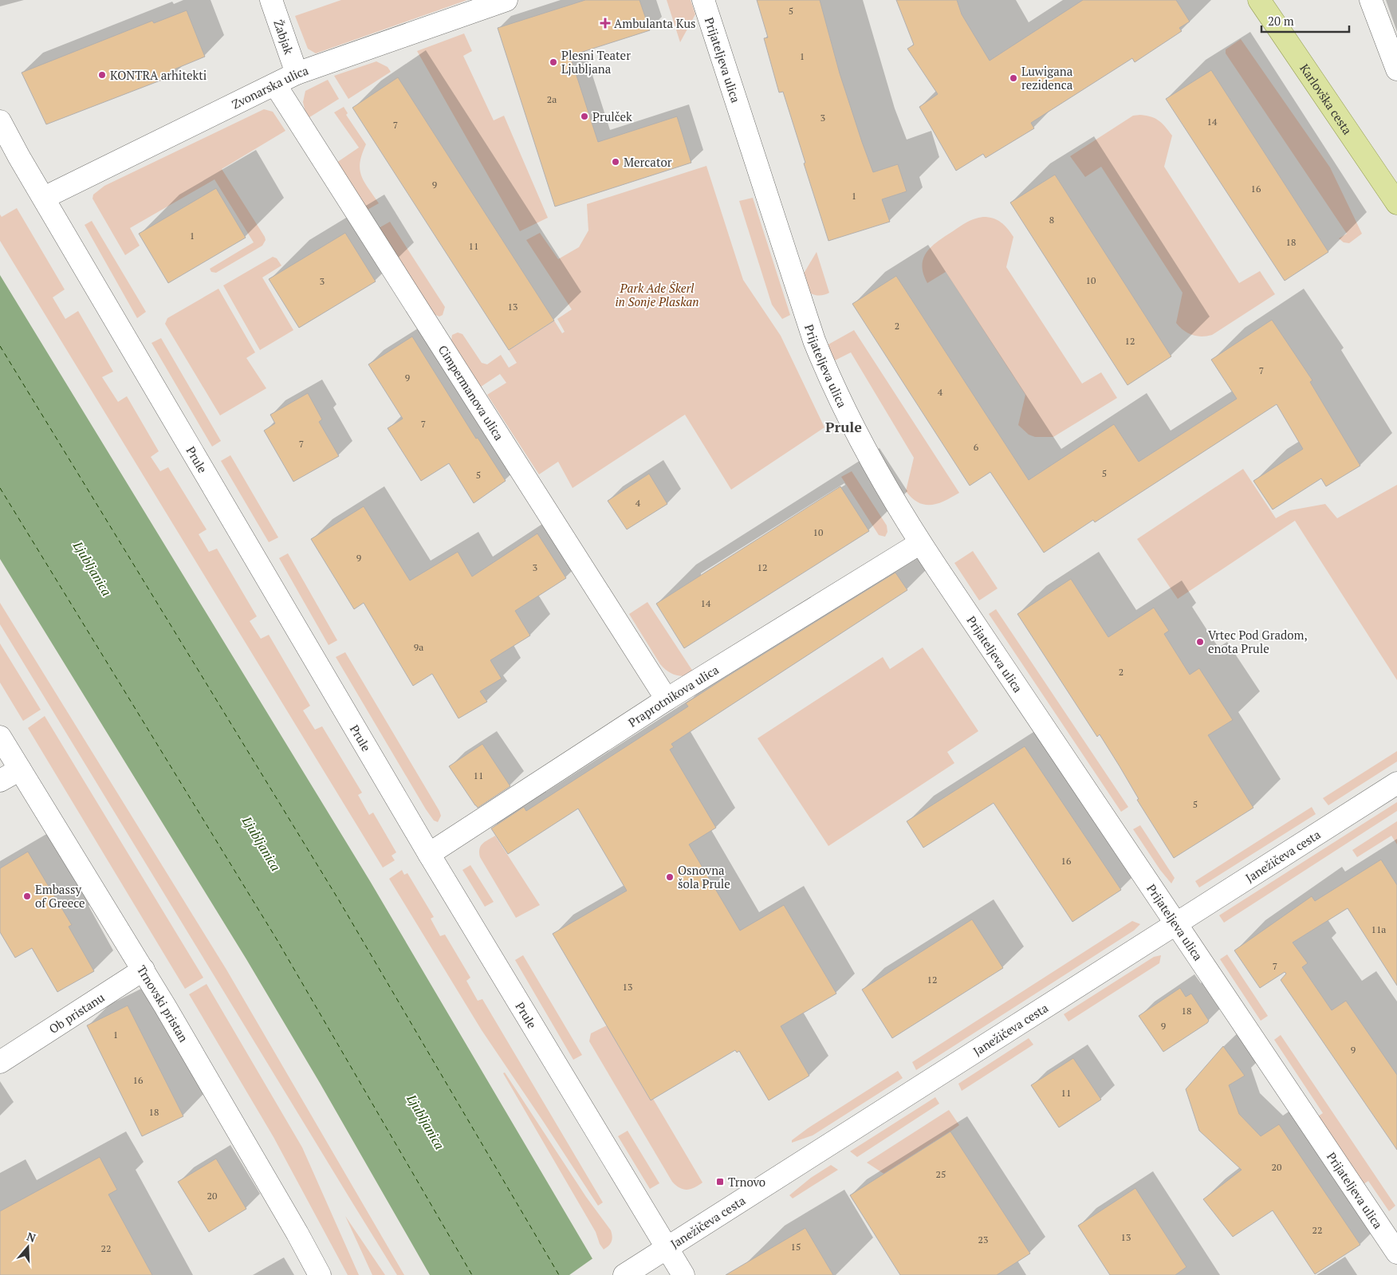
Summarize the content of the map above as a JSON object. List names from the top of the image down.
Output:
{
  "streets": {
    "main road": ["Karlovška cesta"],
    "street": [
      "Žabjak",
      "Prijateljeva ulica",
      "Zvonarska ulica",
      "Cimpermanova ulica",
      "Prule",
      "Praprotnikova ulica",
      "Janežičeva cesta",
      "Trnovski pristan",
      "Ob pristanu"
    ]
  },
  "crossings": [
    ["Žabjak", "Zvonarska ulica"],
    ["Prijateljeva ulica", "Praprotnikova ulica"],
    ["Prijateljeva ulica", "Janežičeva cesta"],
    ["Zvonarska ulica", "Cimpermanova ulica"],
    ["Zvonarska ulica", "Prule"],
    ["Cimpermanova ulica", "Praprotnikova ulica"],
    ["Prule", "Praprotnikova ulica"],
    ["Prule", "Janežičeva cesta"],
    ["Trnovski pristan", "Ob pristanu"]
  ],
  "districts": ["Prule"],
  "water": ["Ljubljanica"],
  "parks": ["Park Ade Škerl in Sonje Plaskan"],
  "places": {
    "health": ["Ambulanta Kus"],
    "other": [
      "Plesni Teater Ljubljana",
      "KONTRA arhitekti",
      "Luwigana rezidenca",
      "Prulček",
      "Mercator",
      "Vrtec Pod Gradom, enota Prule",
      "Osnovna šola Prule",
      "Embassy of Greece"
    ],
    "transit": ["Trnovo"]
  },
  "house_numbers": [
    "5",
    "1",
    "2a",
    "3",
    "14",
    "7",
    "9",
    "16",
    "1",
    "8",
    "1",
    "18",
    "11",
    "10",
    "3",
    "13",
    "2",
    "12",
    "7",
    "9",
    "4",
    "7",
    "7",
    "6",
    "5",
    "5",
    "4",
    "10",
    "9",
    "3",
    "12",
    "14",
    "9a",
    "2",
    "11",
    "5",
    "16",
    "11a",
    "7",
    "12",
    "13",
    "18",
    "9",
    "1",
    "9",
    "16",
    "11",
    "18",
    "20",
    "25",
    "20",
    "22",
    "13",
    "23",
    "15",
    "22"
  ],
  "scale_bar": "20 m",
  "north": "top"
}
